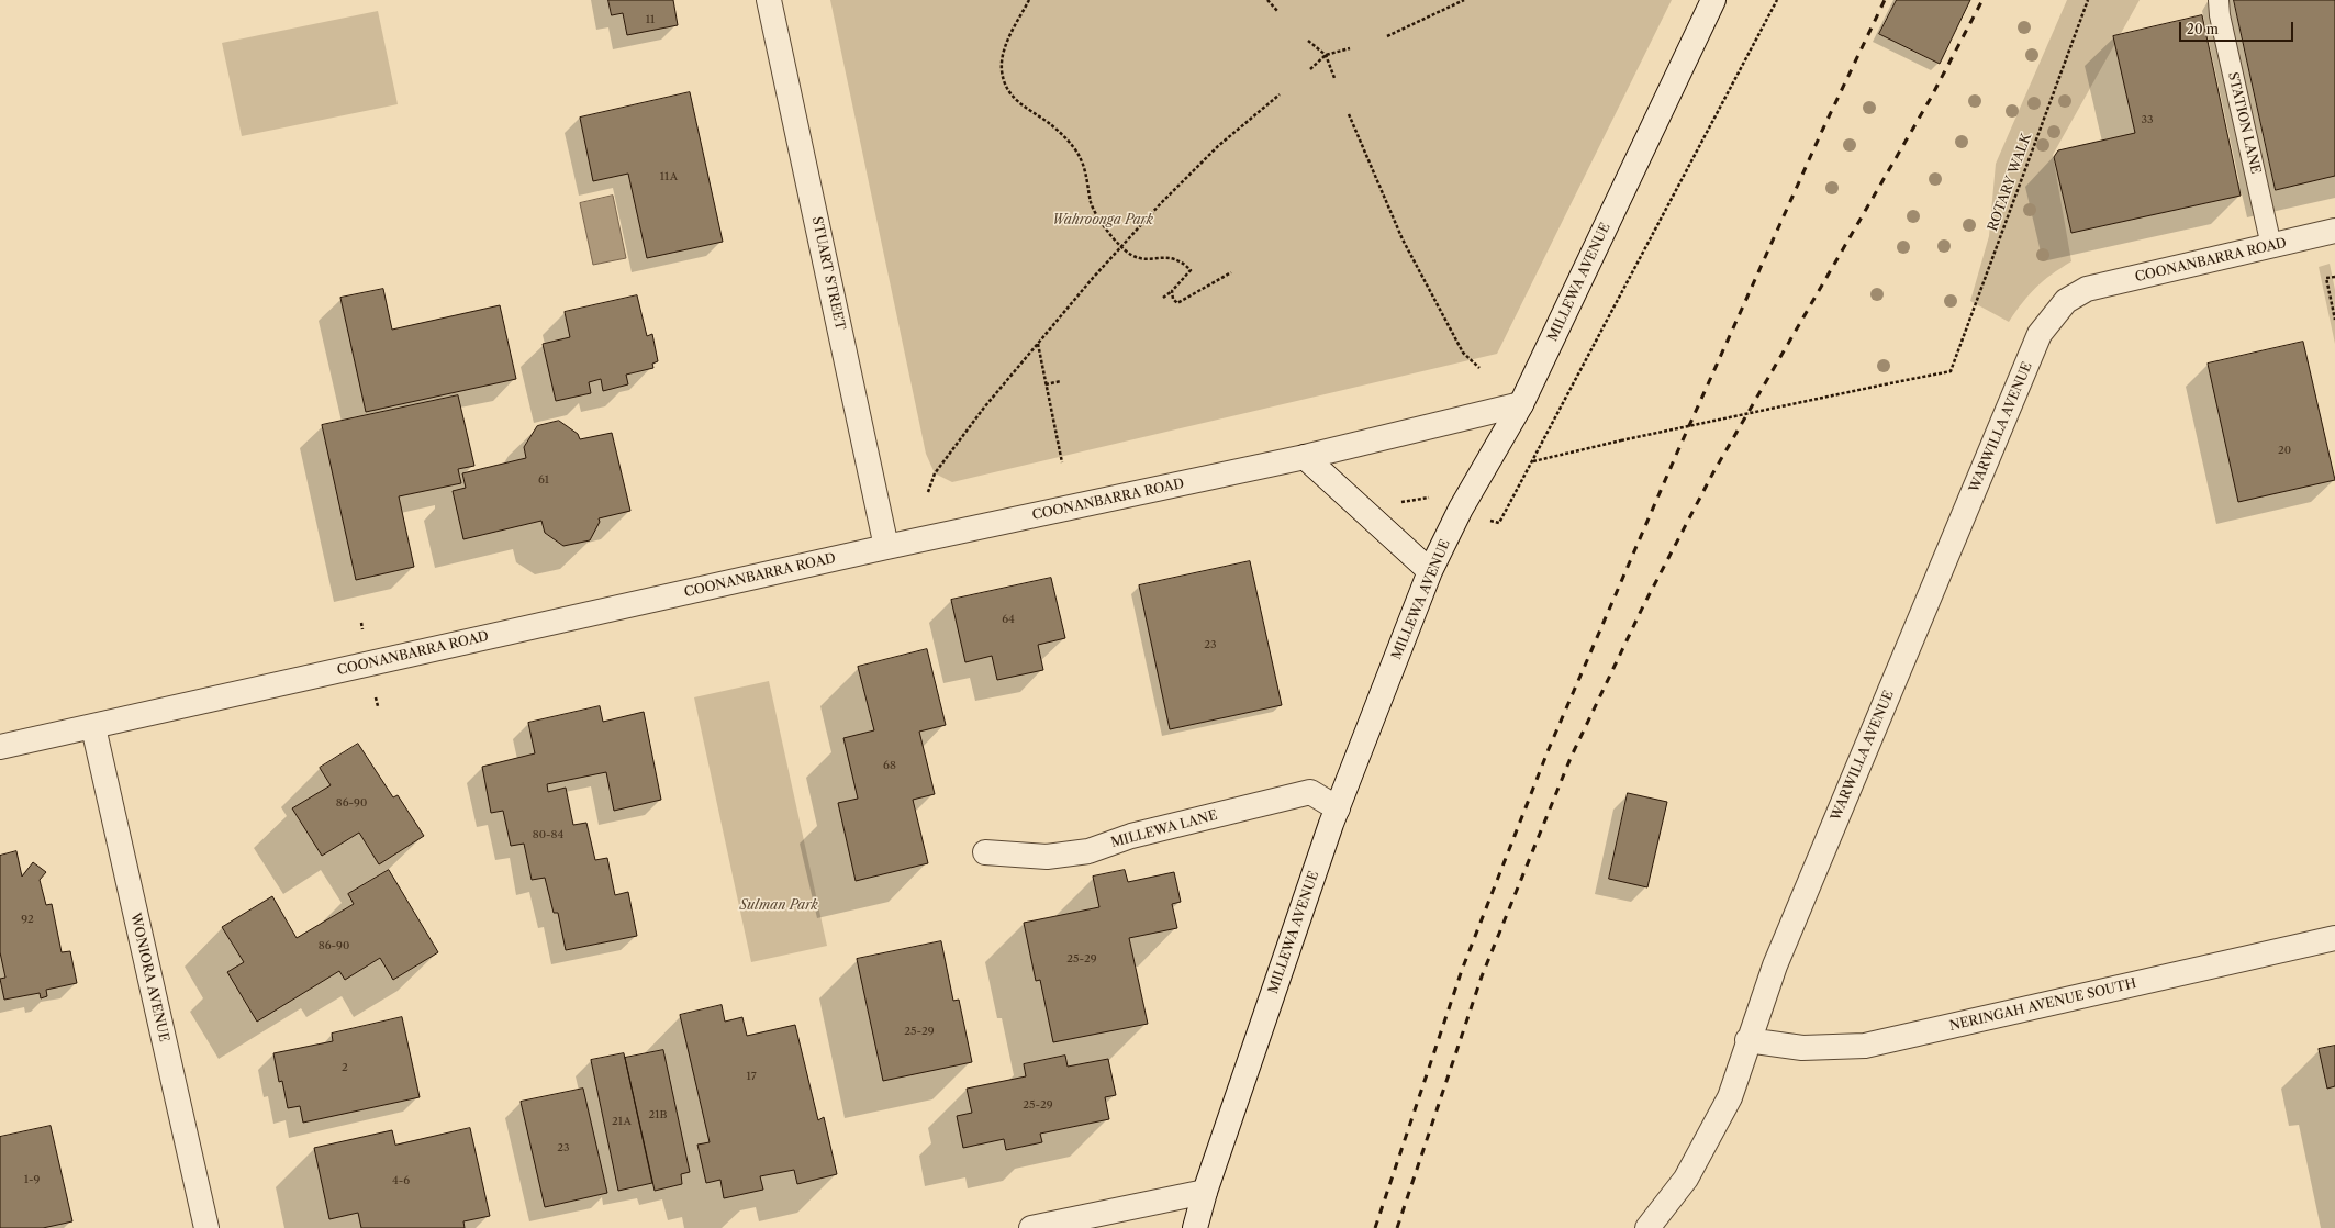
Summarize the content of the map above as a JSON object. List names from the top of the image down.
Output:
{
  "streets": {
    "street": [
      "COONANBARRA ROAD",
      "STUART STREET",
      "MILLEWA AVENUE",
      "WARWILLA AVENUE",
      "MILLEWA LANE",
      "WONIORA AVENUE",
      "NERINGAH AVENUE SOUTH"
    ],
    "lane": ["STATION LANE"],
    "path": ["ROTARY WALK"]
  },
  "crossings": [
    ["STATION LANE", "COONANBARRA ROAD"],
    ["COONANBARRA ROAD", "STUART STREET"],
    ["COONANBARRA ROAD", "MILLEWA AVENUE"],
    ["COONANBARRA ROAD", "WARWILLA AVENUE"],
    ["COONANBARRA ROAD", "WONIORA AVENUE"],
    ["MILLEWA AVENUE", "MILLEWA LANE"],
    ["WARWILLA AVENUE", "NERINGAH AVENUE SOUTH"]
  ],
  "parks": ["Wahroonga Park", "Sulman Park"],
  "house_numbers": [
    "11",
    "33",
    "11A",
    "20",
    "61",
    "64",
    "23",
    "68",
    "86-90",
    "80-84",
    "92",
    "86-90",
    "25-29",
    "25-29",
    "2",
    "17",
    "25-29",
    "21B",
    "21A",
    "23",
    "1-9",
    "4-6"
  ],
  "scale_bar": "20 m"
}
